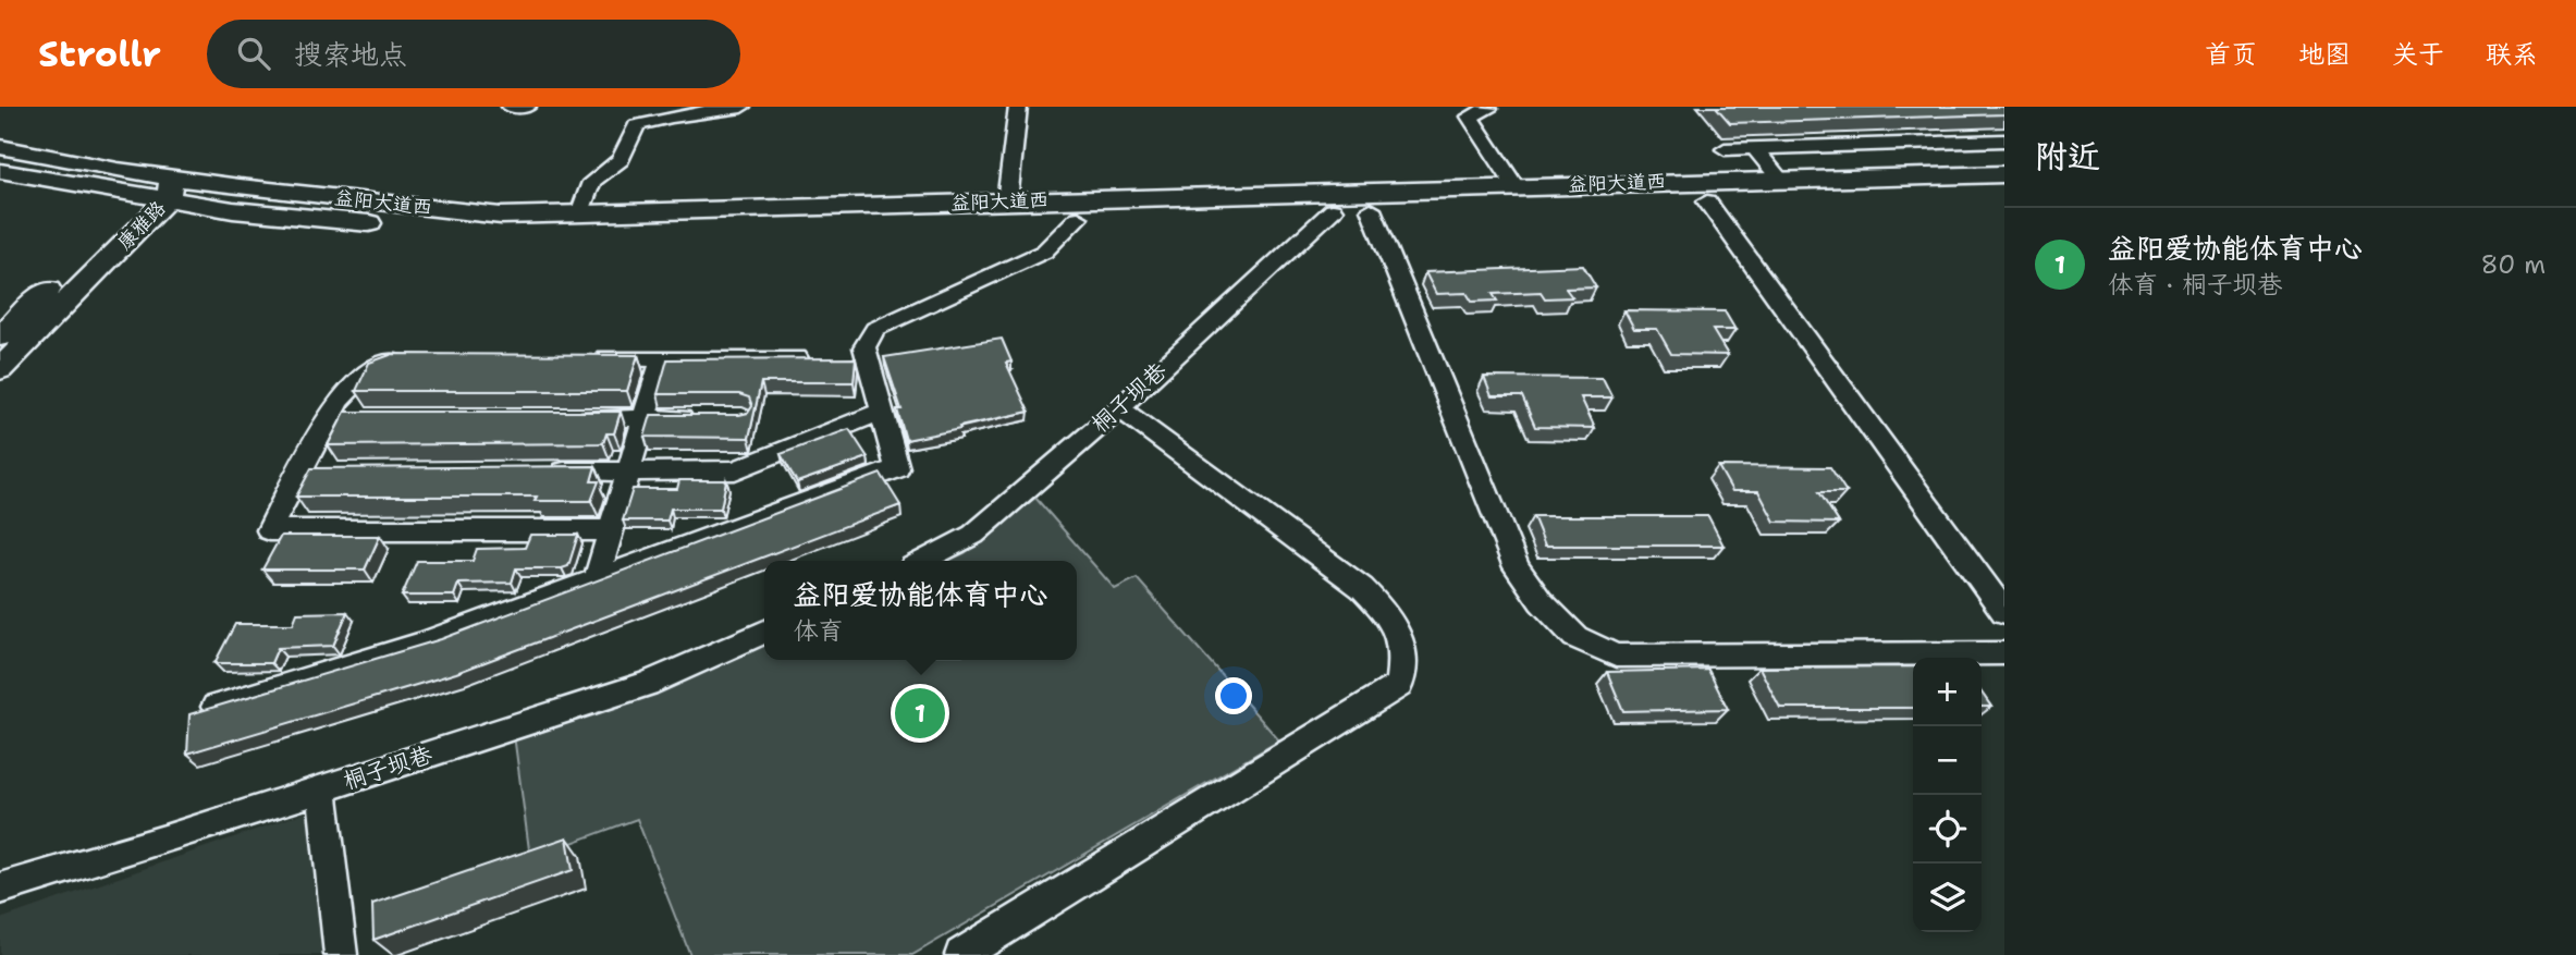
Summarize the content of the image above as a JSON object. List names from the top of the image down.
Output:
{
  "streets": {
    "main road": ["益阳大道西", "康雅路"],
    "street": ["桐子坝巷"]
  },
  "crossings": [
    ["益阳大道西", "康雅路"],
    ["益阳大道西", "桐子坝巷"]
  ],
  "page": {
    "header": "Strollr",
    "search": "搜索地点",
    "nav": [
      "首页",
      "地图",
      "关于",
      "联系"
    ],
    "heading": "附近",
    "list": [
      {
        "mark": "1",
        "name": "益阳爱协能体育中心",
        "note": "体育 · 桐子坝巷",
        "value": "80 m"
      }
    ],
    "popup": ["益阳爱协能体育中心", "体育"],
    "map_buttons": ["+", "−"],
    "pins": "1"
  }
}
